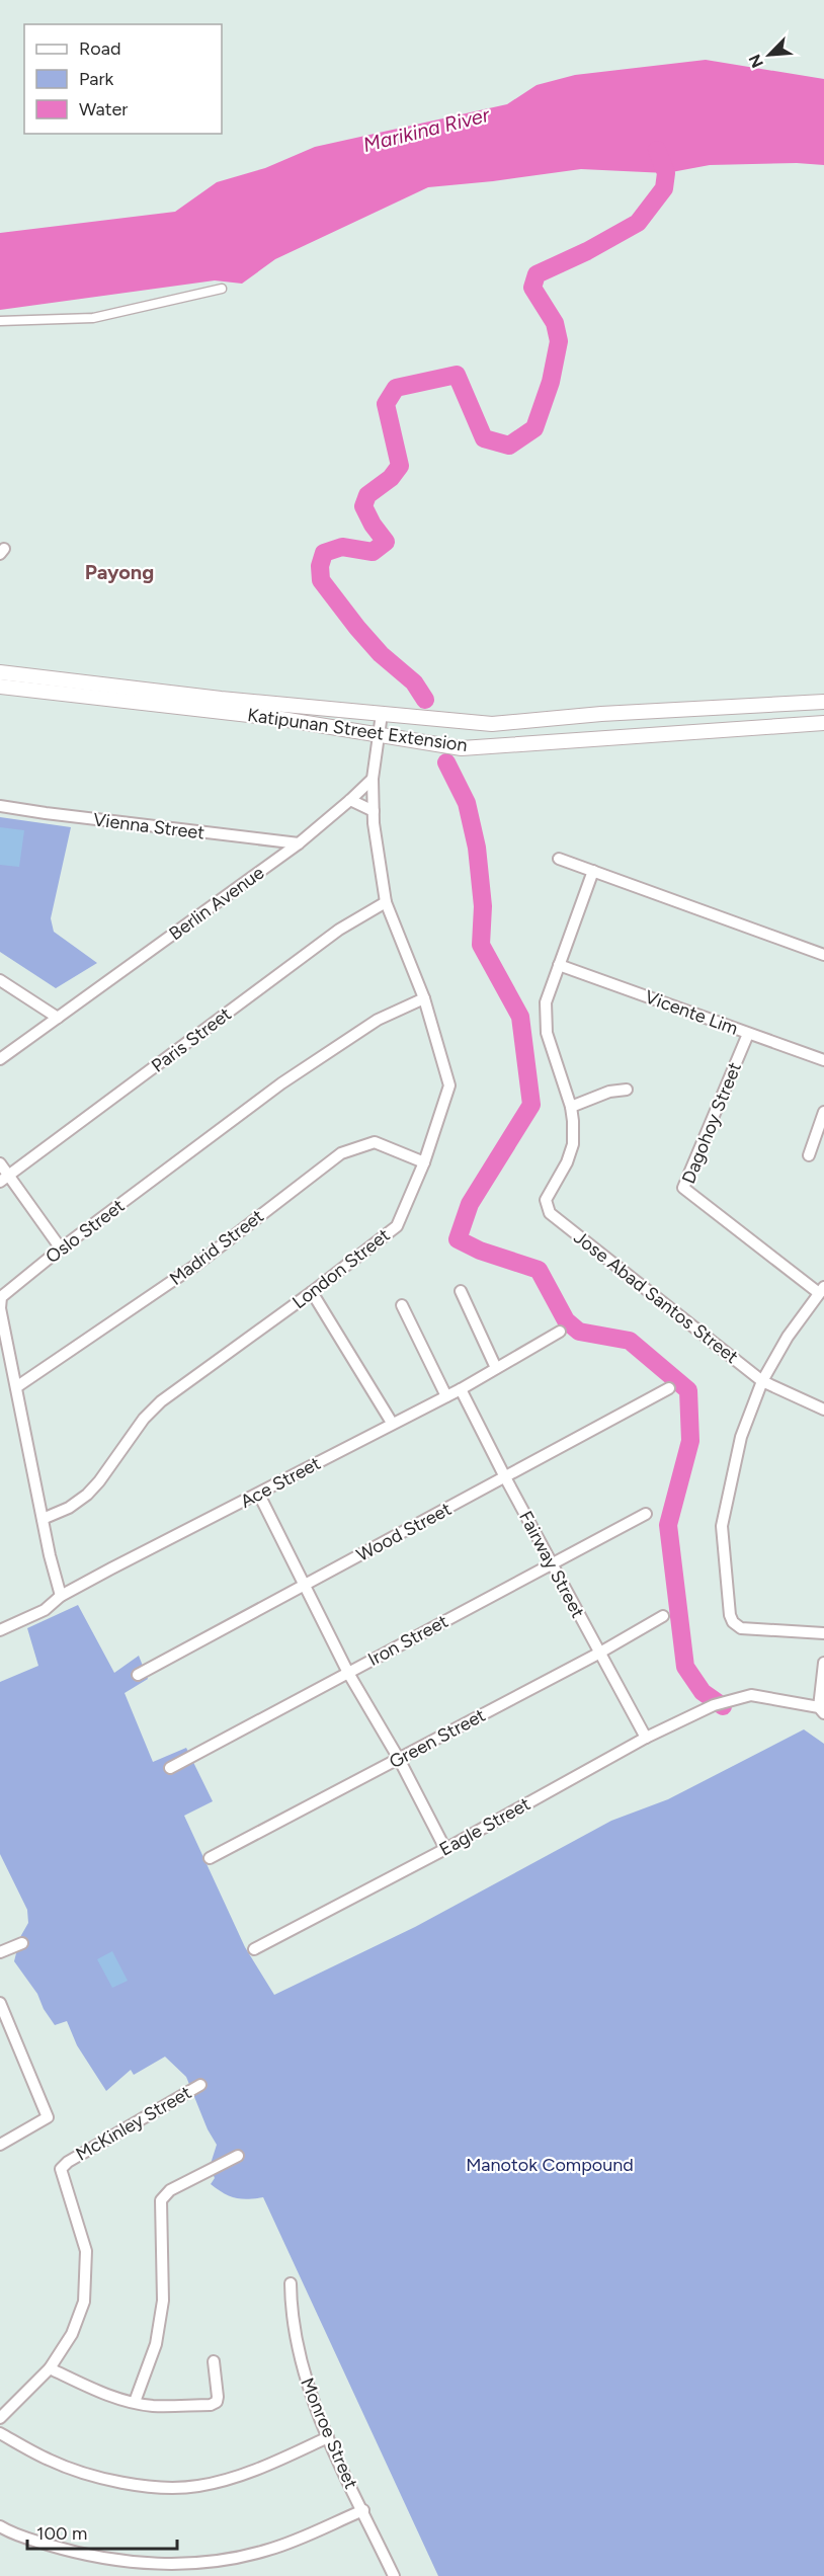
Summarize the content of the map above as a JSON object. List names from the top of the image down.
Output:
{
  "streets": {
    "street": [
      "Katipunan Street Extension",
      "Vienna Street",
      "Berlin Avenue",
      "Vicente Lim",
      "Paris Street",
      "Dagohoy Street",
      "Oslo Street",
      "Madrid Street",
      "London Street",
      "Jose Abad Santos Street",
      "Ace Street",
      "Wood Street",
      "Fairway Street",
      "Iron Street",
      "Green Street",
      "Eagle Street",
      "McKinley Street",
      "Monroe Street"
    ]
  },
  "crossings": [
    ["Vienna Street", "Berlin Avenue"],
    ["Berlin Avenue", "London Street"],
    ["Vicente Lim", "Dagohoy Street"],
    ["Paris Street", "London Street"],
    ["Oslo Street", "Madrid Street"],
    ["Oslo Street", "London Street"],
    ["Oslo Street", "Ace Street"],
    ["Madrid Street", "London Street"],
    ["Ace Street", "Fairway Street"],
    ["Wood Street", "Fairway Street"],
    ["Fairway Street", "Iron Street"],
    ["Fairway Street", "Green Street"],
    ["Fairway Street", "Eagle Street"]
  ],
  "districts": ["Payong"],
  "water": ["Marikina River"],
  "parks": ["Manotok Compound"],
  "legend": ["Road", "Park", "Water"],
  "scale_bar": "100 m",
  "north": "bottom left"
}
